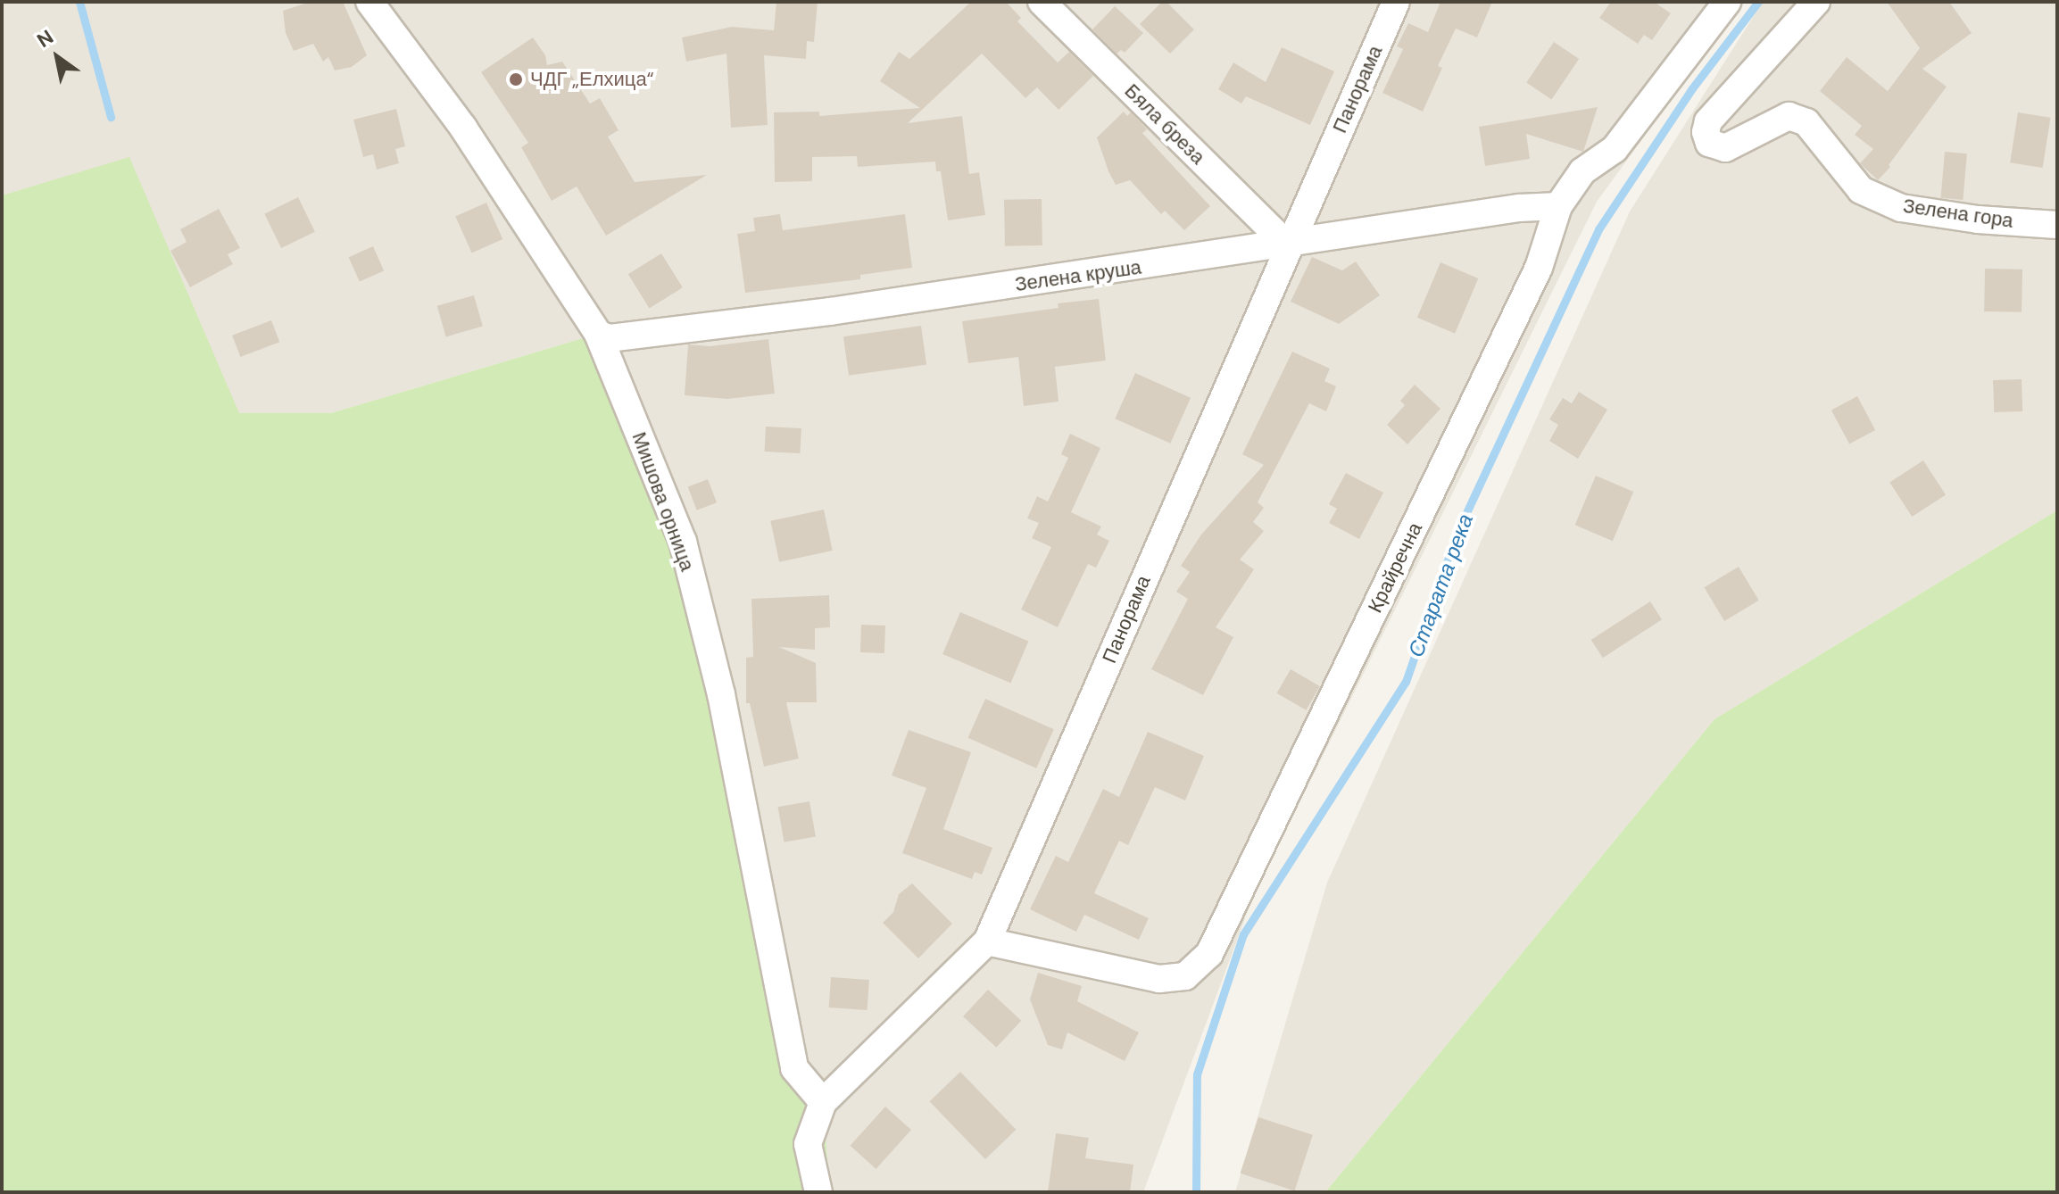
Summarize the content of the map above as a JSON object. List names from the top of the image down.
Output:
{
  "streets": {
    "street": [
      "Панорама",
      "Бяла бреза",
      "Зелена гора",
      "Зелена круша",
      "Мишова орница",
      "Крайречна"
    ]
  },
  "crossings": [
    ["Панорама", "Бяла бреза"],
    ["Панорама", "Зелена круша"],
    ["Панорама", "Мишова орница"],
    ["Панорама", "Крайречна"],
    ["Бяла бреза", "Зелена круша"],
    ["Зелена круша", "Мишова орница"],
    ["Зелена круша", "Крайречна"]
  ],
  "water": ["Старата река"],
  "places": ["ЧДГ „Елхица“"],
  "north": "top left"
}
